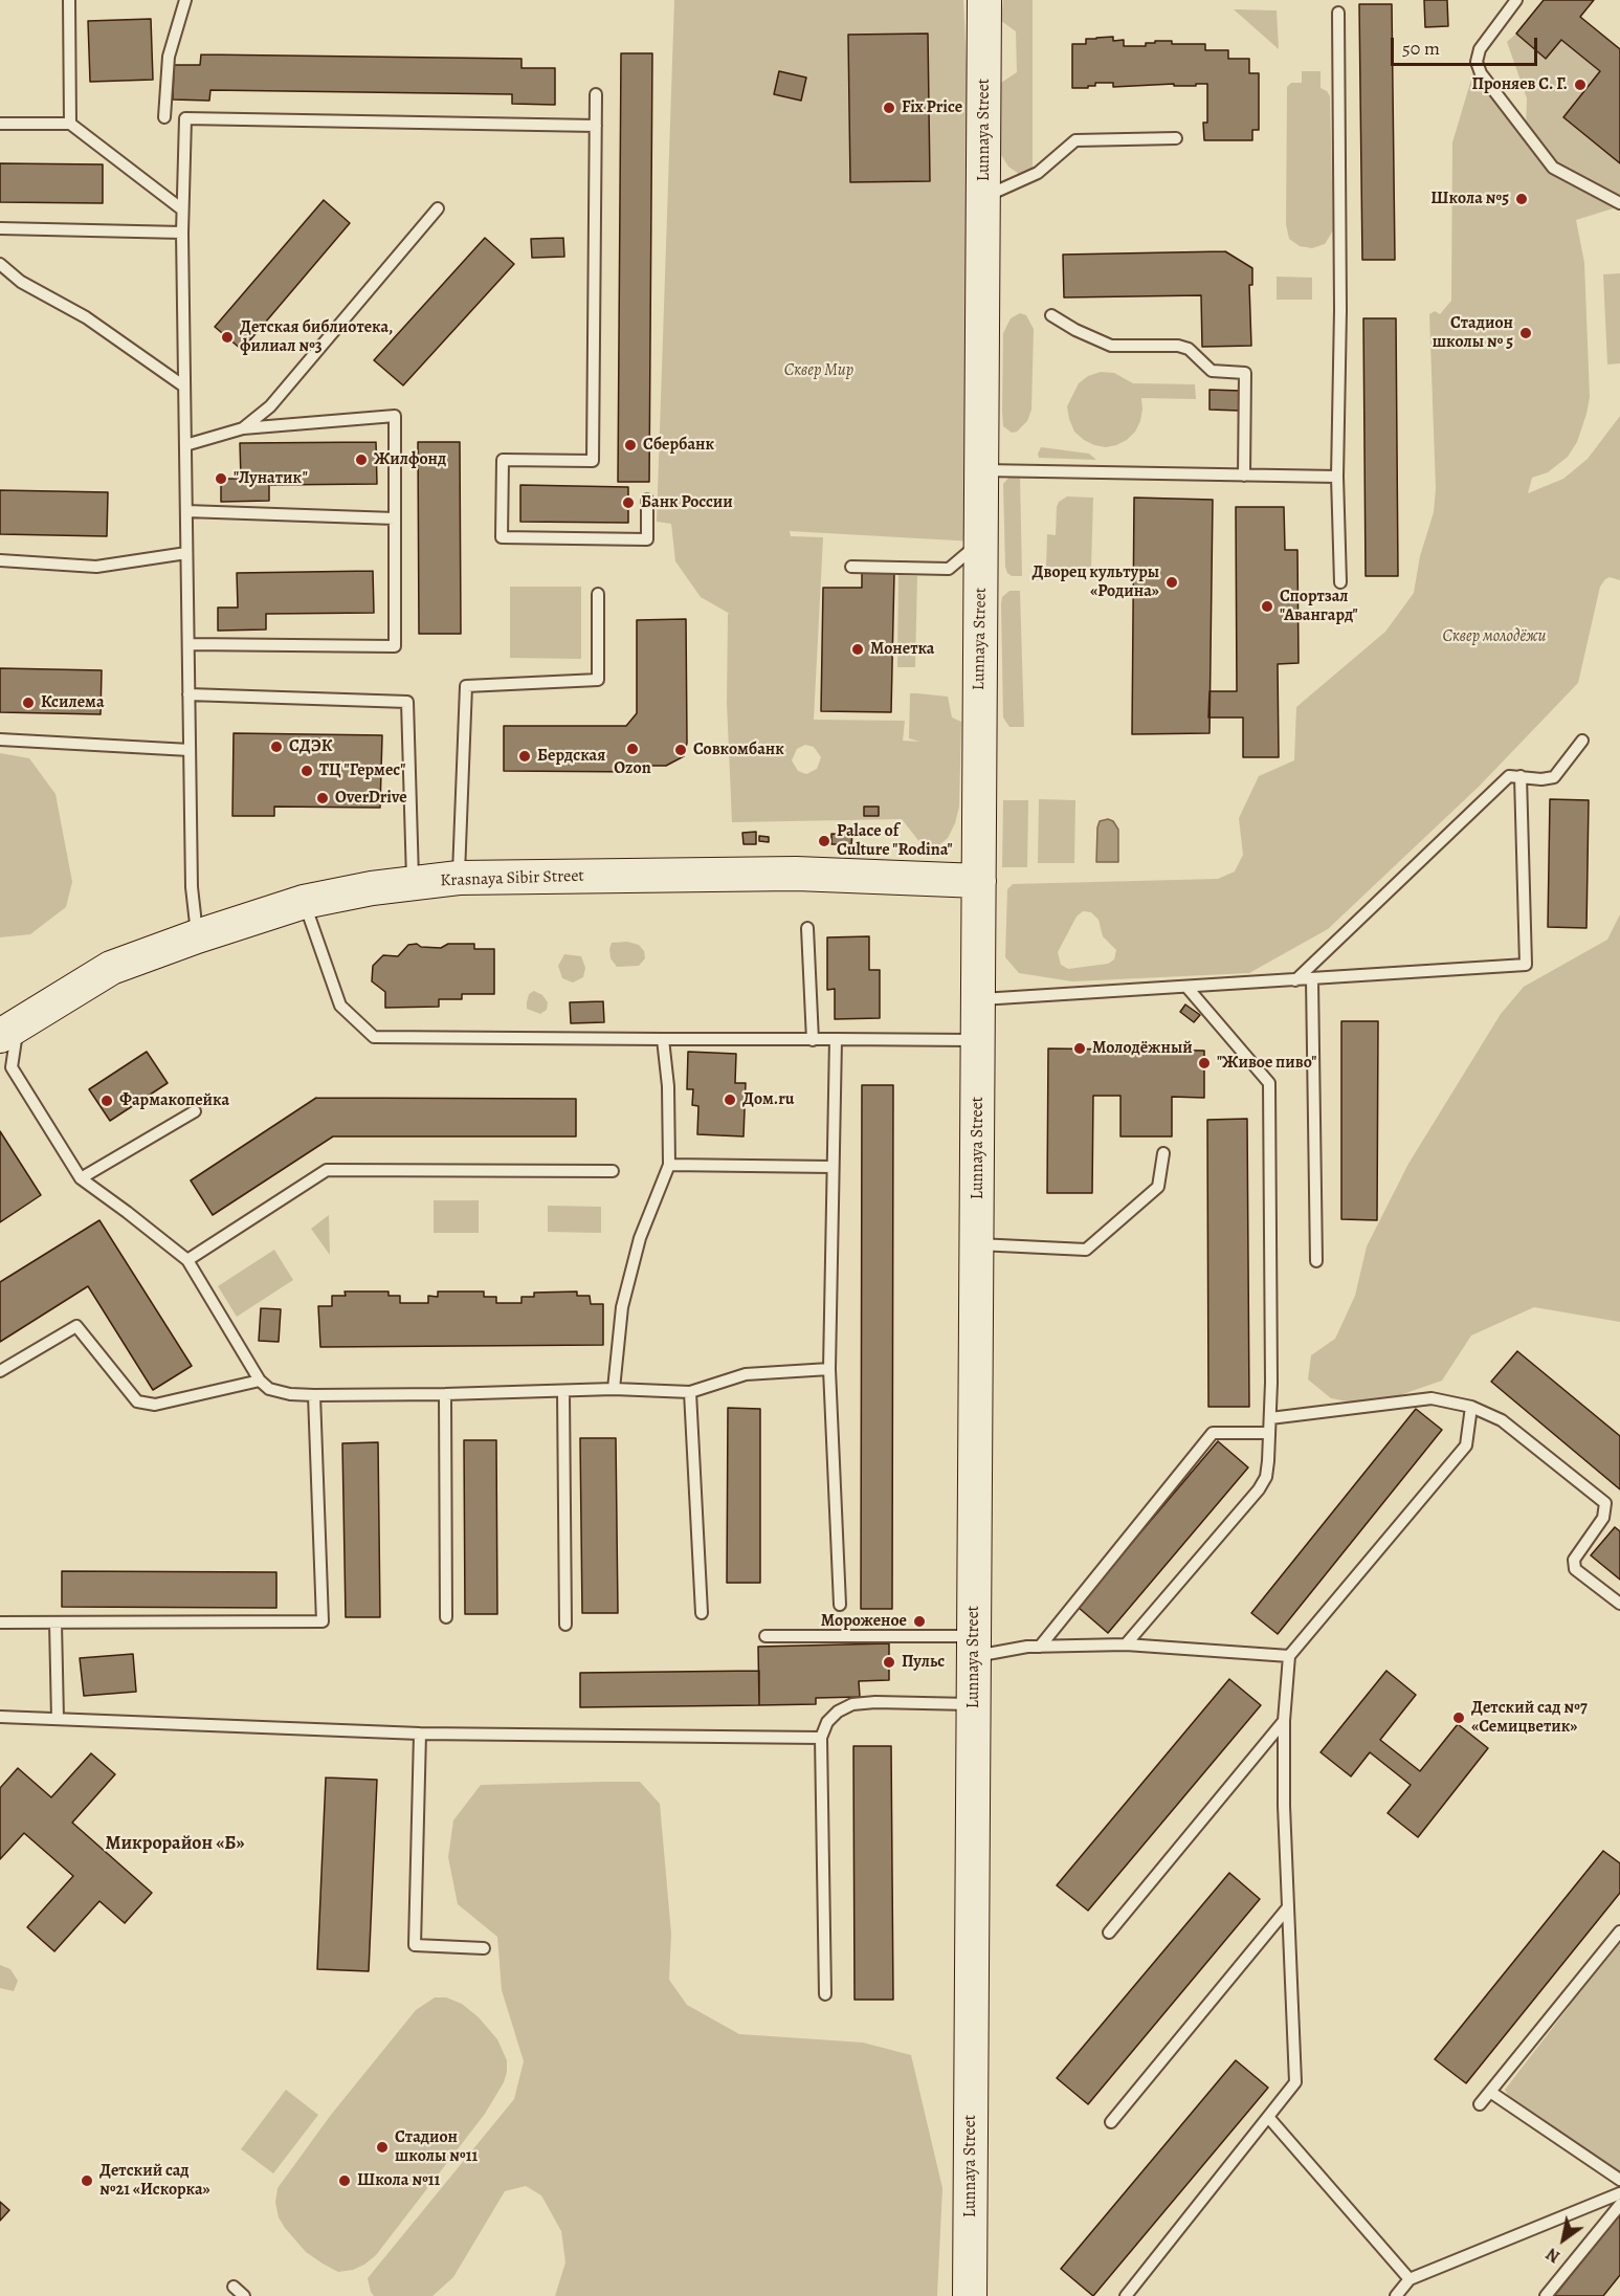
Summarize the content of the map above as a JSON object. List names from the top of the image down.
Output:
{
  "streets": {
    "street": ["Lunnaya Street", "Krasnaya Sibir Street"]
  },
  "crossings": [
    ["Lunnaya Street", "Krasnaya Sibir Street"]
  ],
  "districts": ["Микрорайон «Б»"],
  "parks": ["Сквер Мир", "Сквер молодёжи"],
  "places": [
    "Проняев С. Г.",
    "Fix Price",
    "Школа №5",
    "Стадион школы № 5",
    "Детская библиотека, филиал №3",
    "Сбербанк",
    "Жилфонд",
    "\"Лунатик\"",
    "Банк России",
    "Дворец культуры «Родина»",
    "Спортзал \"Авангард\"",
    "Монетка",
    "Ксилема",
    "СДЭК",
    "Ozon",
    "Совкомбанк",
    "Бердская",
    "ТЦ \"Гермес\"",
    "OverDrive",
    "Palace of Culture \"Rodina\"",
    "Молодёжный",
    "\"Живое пиво\"",
    "Дом.ru",
    "Фармакопейка",
    "Мороженое",
    "Пульс",
    "Детский сад №7 «Семицветик»",
    "Стадион школы №11",
    "Детский сад №21 «Искорка»",
    "Школа №11"
  ],
  "scale_bar": "50 m",
  "north": "bottom left"
}
